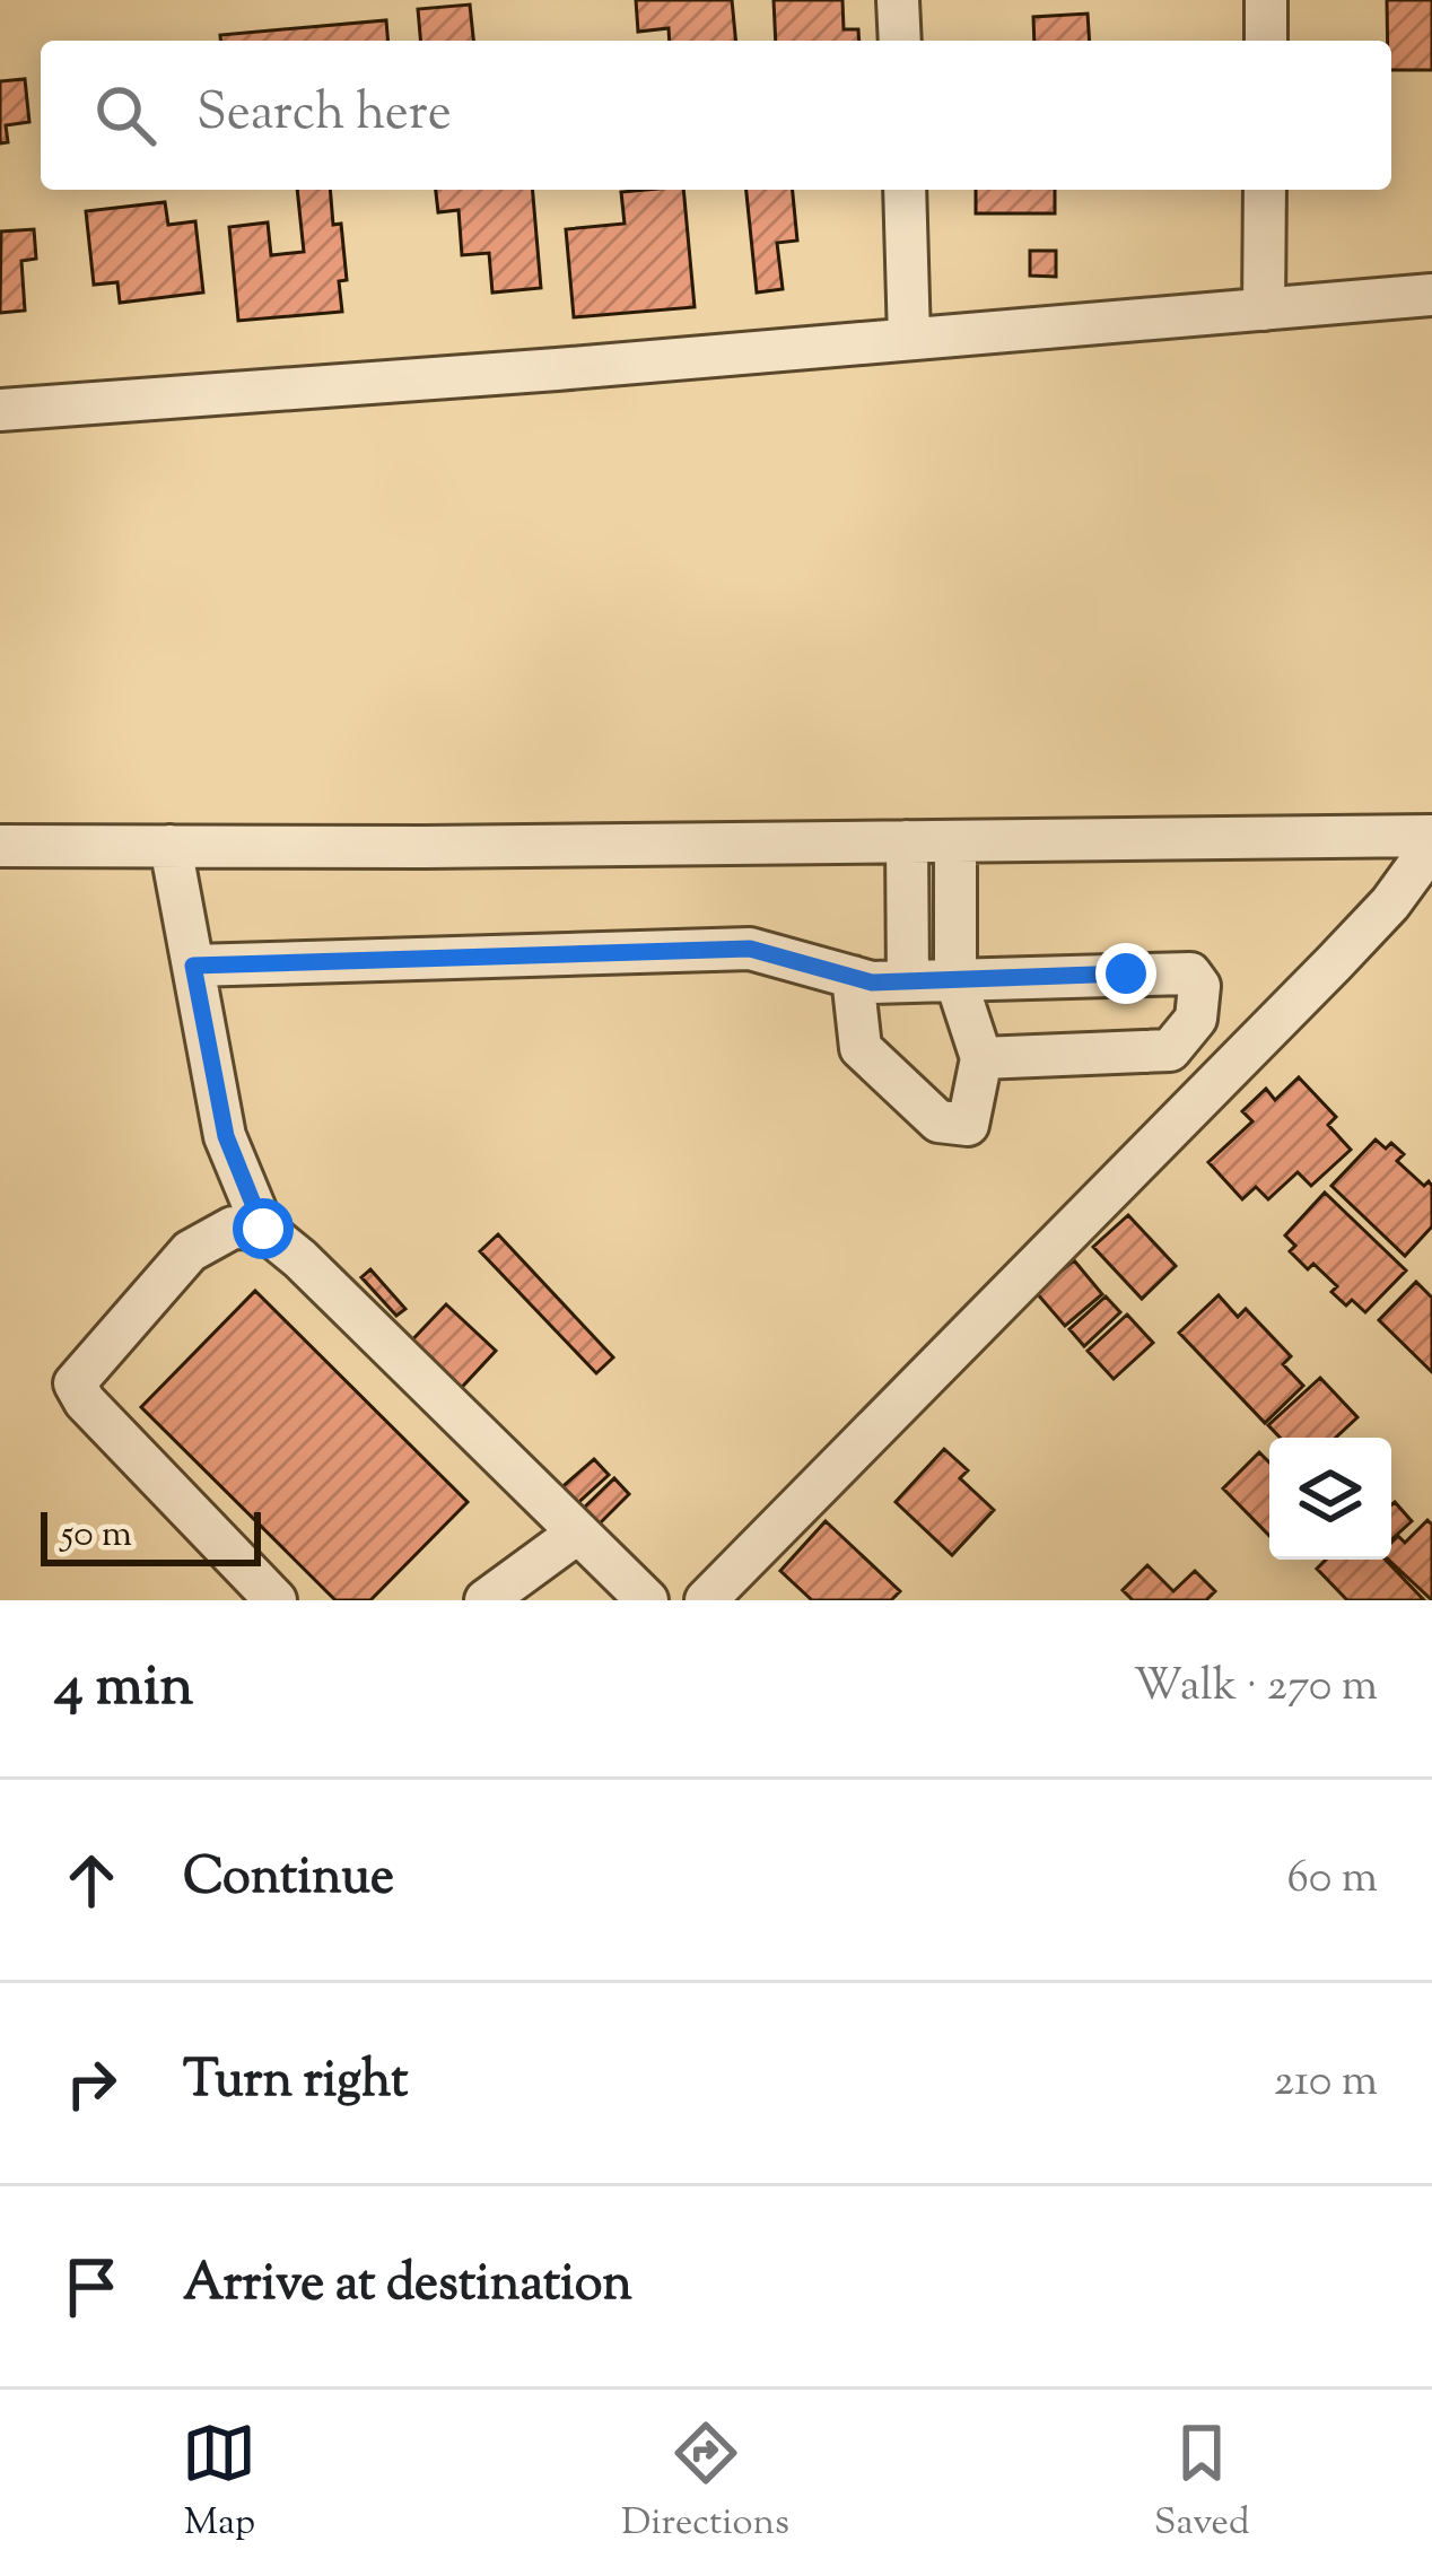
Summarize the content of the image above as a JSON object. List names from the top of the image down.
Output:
{
  "scale_bar": "50 m",
  "page": {
    "search": "Search here",
    "scale": "50 m",
    "heading": ["4 min", "Walk · 270 m"],
    "list": [
      ["Continue", "60 m"],
      ["Turn right", "210 m"],
      "Arrive at destination"
    ],
    "nav": ["Map", "Directions", "Saved"]
  }
}
